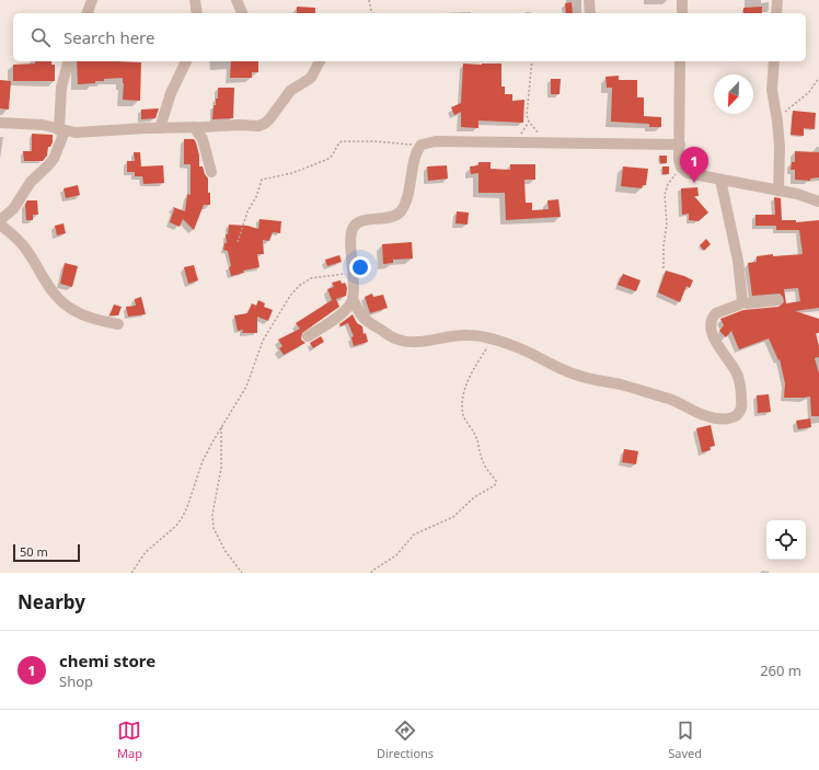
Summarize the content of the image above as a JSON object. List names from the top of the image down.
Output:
{
  "scale_bar": "50 m",
  "north": "bottom left",
  "page": {
    "search": "Search here",
    "pins": "1",
    "scale": "50 m",
    "heading": "Nearby",
    "list": [
      {
        "mark": "1",
        "name": "chemi store",
        "note": "Shop",
        "value": "260 m"
      }
    ],
    "nav": ["Map", "Directions", "Saved"]
  }
}
